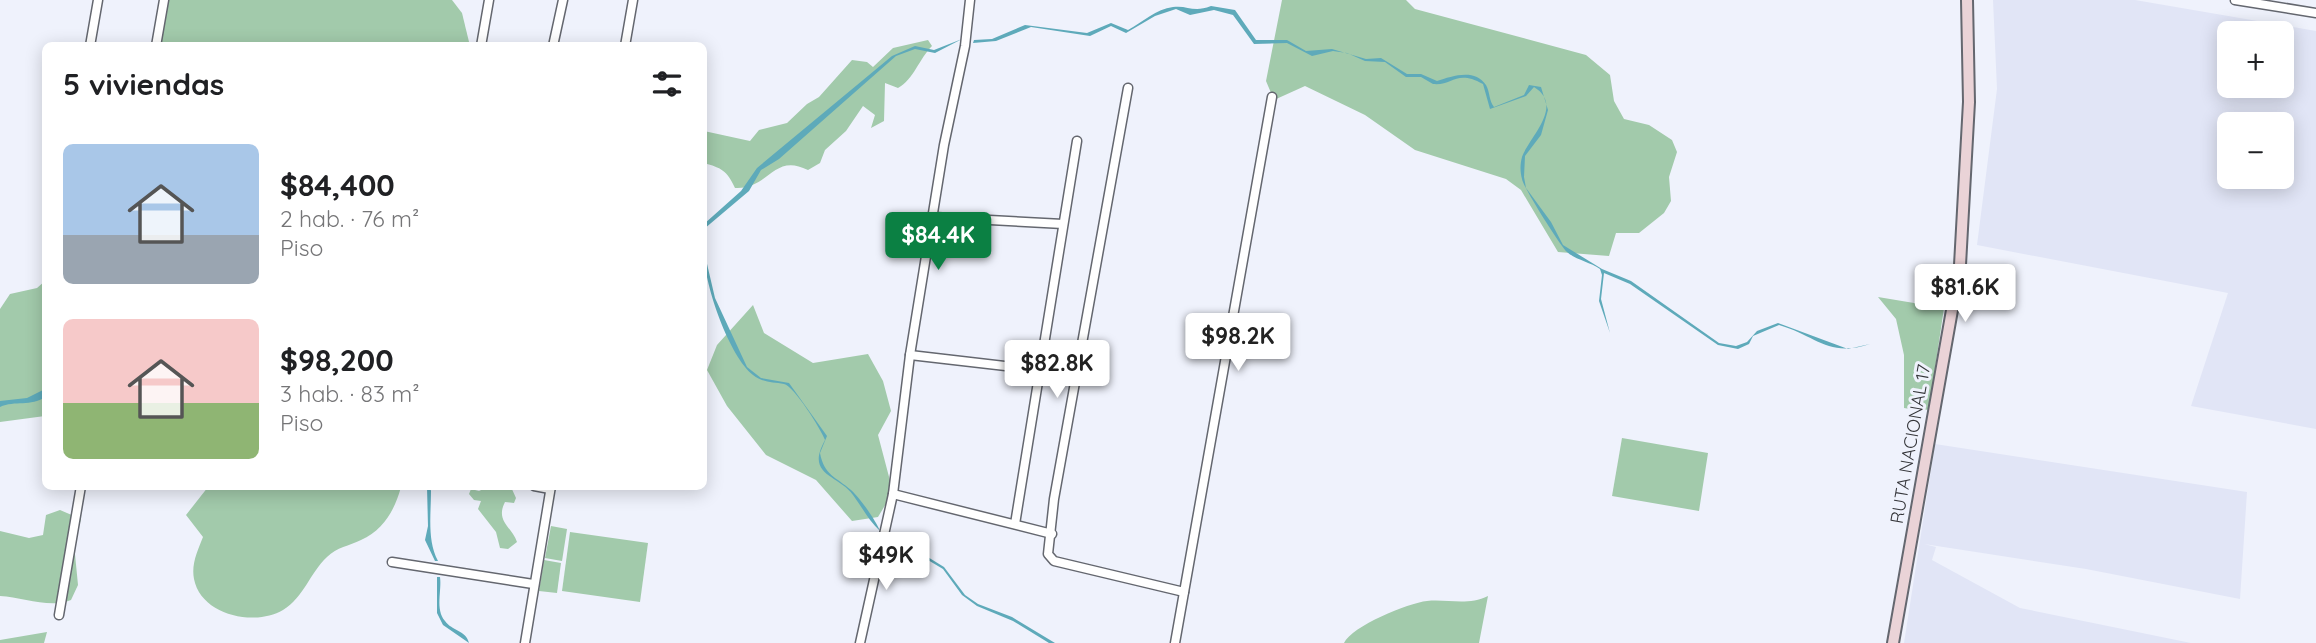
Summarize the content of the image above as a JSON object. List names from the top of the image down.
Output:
{
  "streets": {
    "street": ["RUTA NACIONAL 17"]
  },
  "page": {
    "map_buttons": ["+", "−"],
    "heading": "5 viviendas",
    "list": [
      {
        "name": "$84,400",
        "note": "2 hab. · 76 m² · Piso"
      },
      {
        "name": "$98,200",
        "note": "3 hab. · 83 m² · Piso"
      }
    ],
    "price": [
      "$84.4K",
      "$81.6K",
      "$98.2K",
      "$82.8K",
      "$49K"
    ]
  }
}
